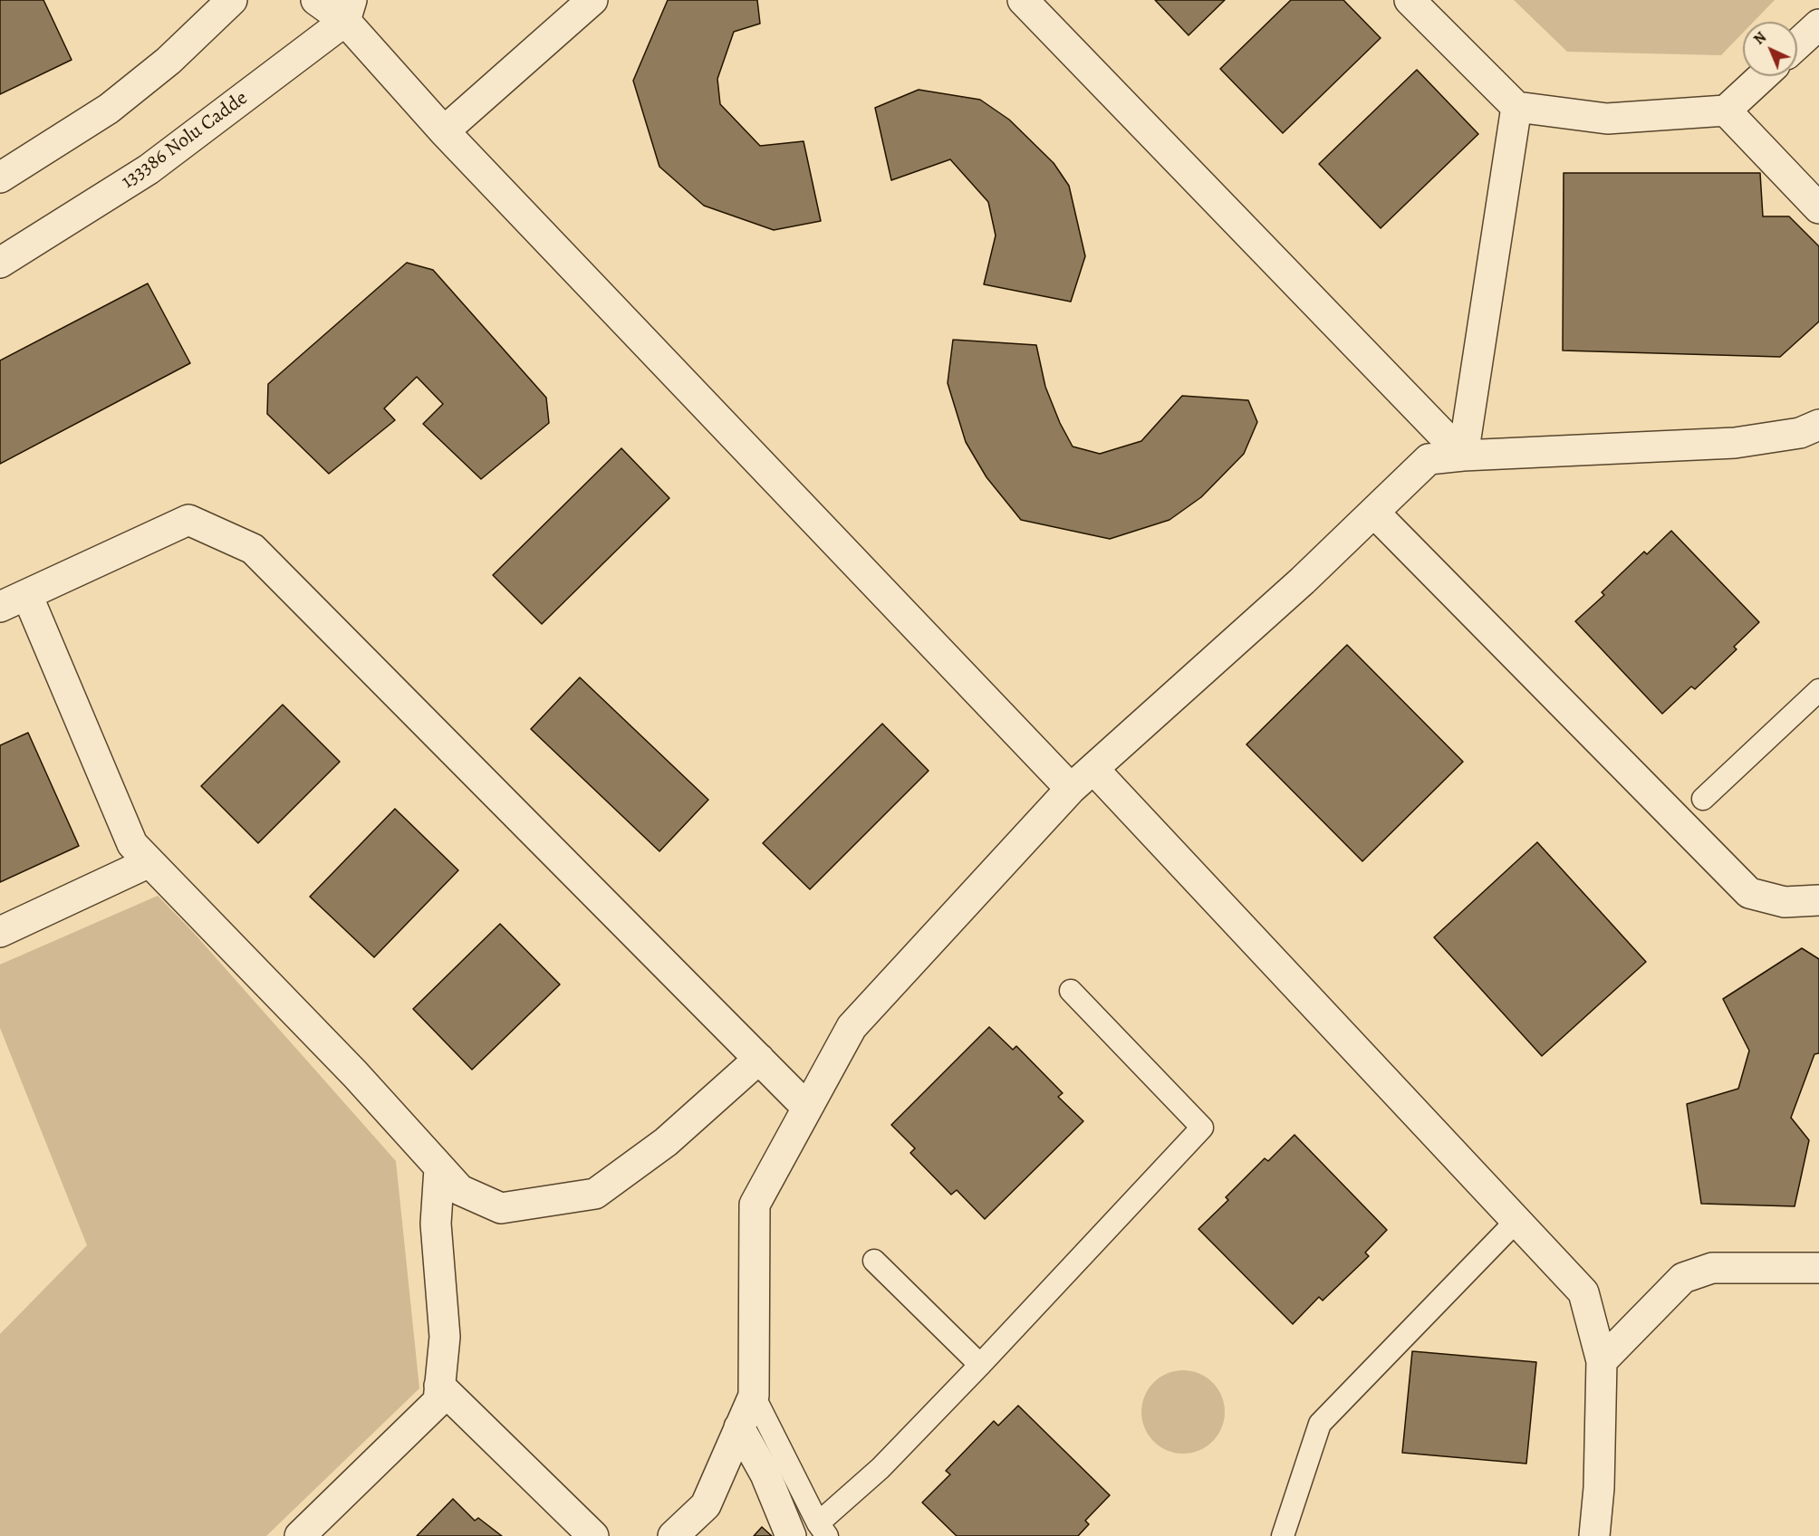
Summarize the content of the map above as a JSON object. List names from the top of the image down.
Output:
{
  "streets": {
    "street": ["133386 Nolu Cadde"]
  },
  "north": "top left"
}
